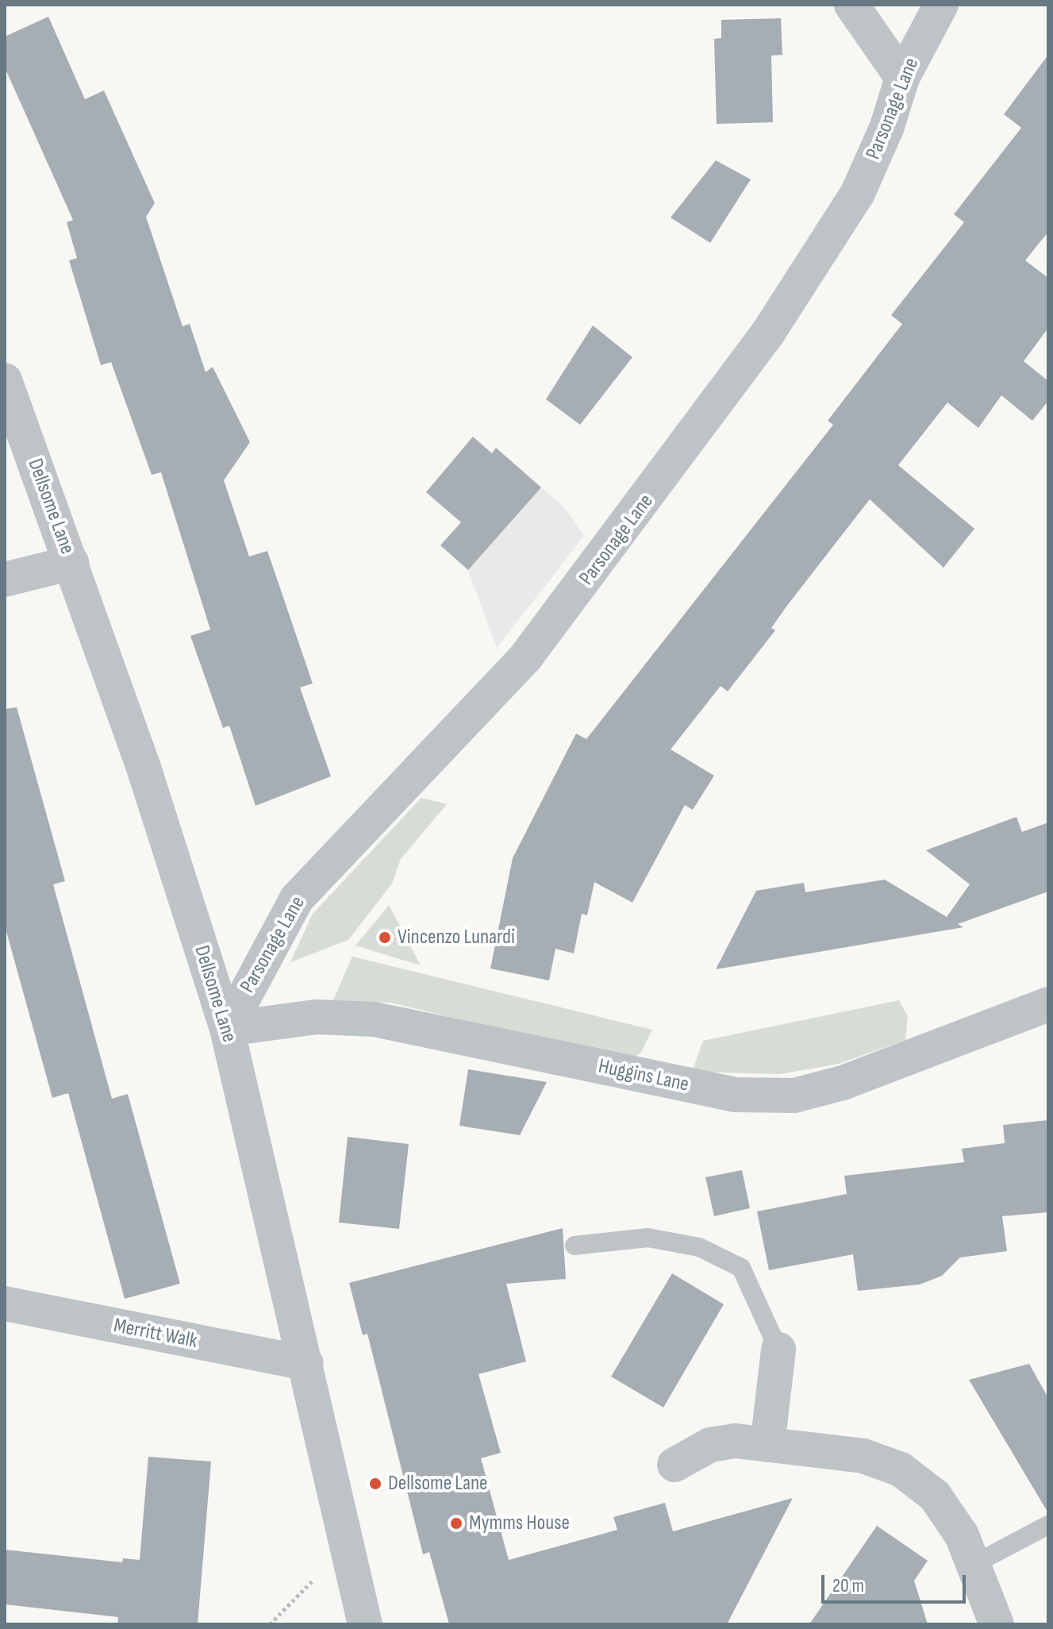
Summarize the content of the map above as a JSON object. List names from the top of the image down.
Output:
{
  "streets": {
    "street": [
      "Parsonage Lane",
      "Dellsome Lane",
      "Huggins Lane",
      "Merritt Walk"
    ]
  },
  "crossings": [
    ["Parsonage Lane", "Dellsome Lane"],
    ["Parsonage Lane", "Huggins Lane"],
    ["Dellsome Lane", "Huggins Lane"],
    ["Dellsome Lane", "Merritt Walk"]
  ],
  "places": ["Vincenzo Lunardi", "Dellsome Lane", "Mymms House"],
  "scale_bar": "20 m"
}
